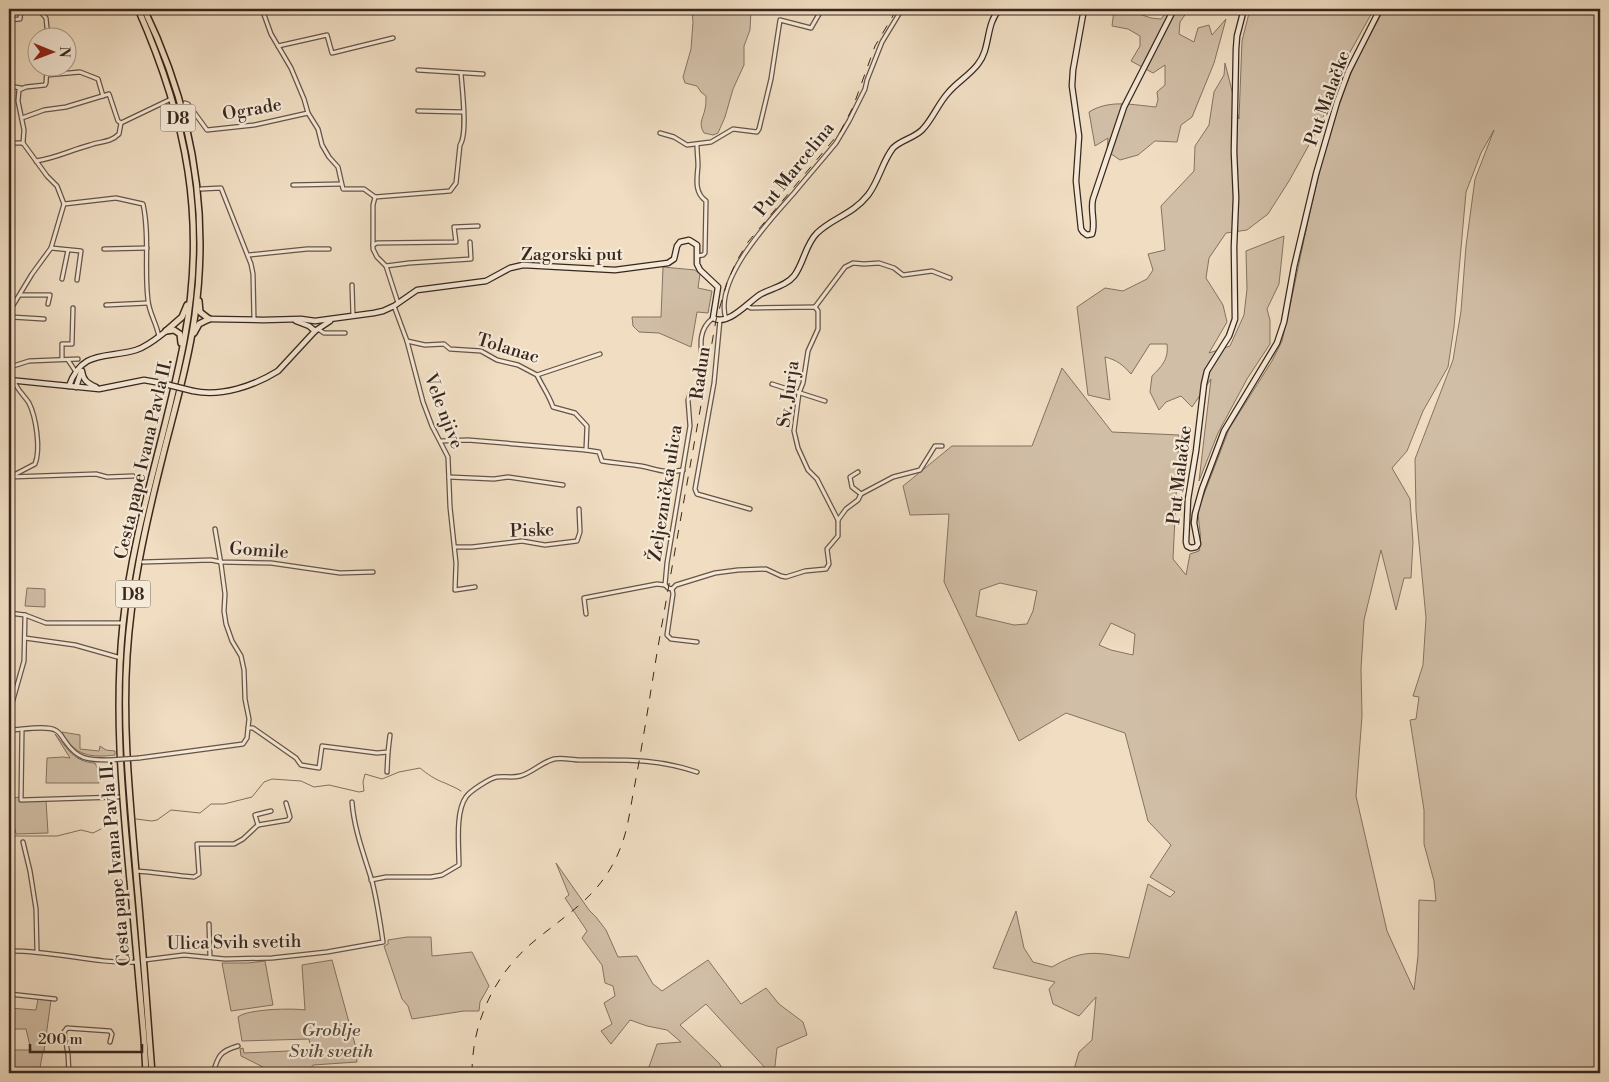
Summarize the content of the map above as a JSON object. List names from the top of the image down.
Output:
{
  "streets": {
    "main road": [
      "Put Malačke",
      "D8",
      "Zagorski put",
      "Cesta pape Ivana Pavla II."
    ],
    "street": [
      "Ograde",
      "Put Marcelina",
      "Tolanac",
      "Radun",
      "Sv. Jurja",
      "Vele njive",
      "Željeznička ulica",
      "Piske",
      "Gomile",
      "Ulica Svih svetih"
    ]
  },
  "crossings": [
    ["Put Marcelina", "Radun"],
    ["Zagorski put", "Vele njive"],
    ["Zagorski put", "Željeznička ulica"],
    ["Tolanac", "Vele njive"],
    ["Vele njive", "Piske"],
    ["Cesta pape Ivana Pavla II.", "Ulica Svih svetih"]
  ],
  "parks": ["Groblje Svih svetih"],
  "scale_bar": "200 m",
  "north": "right"
}
